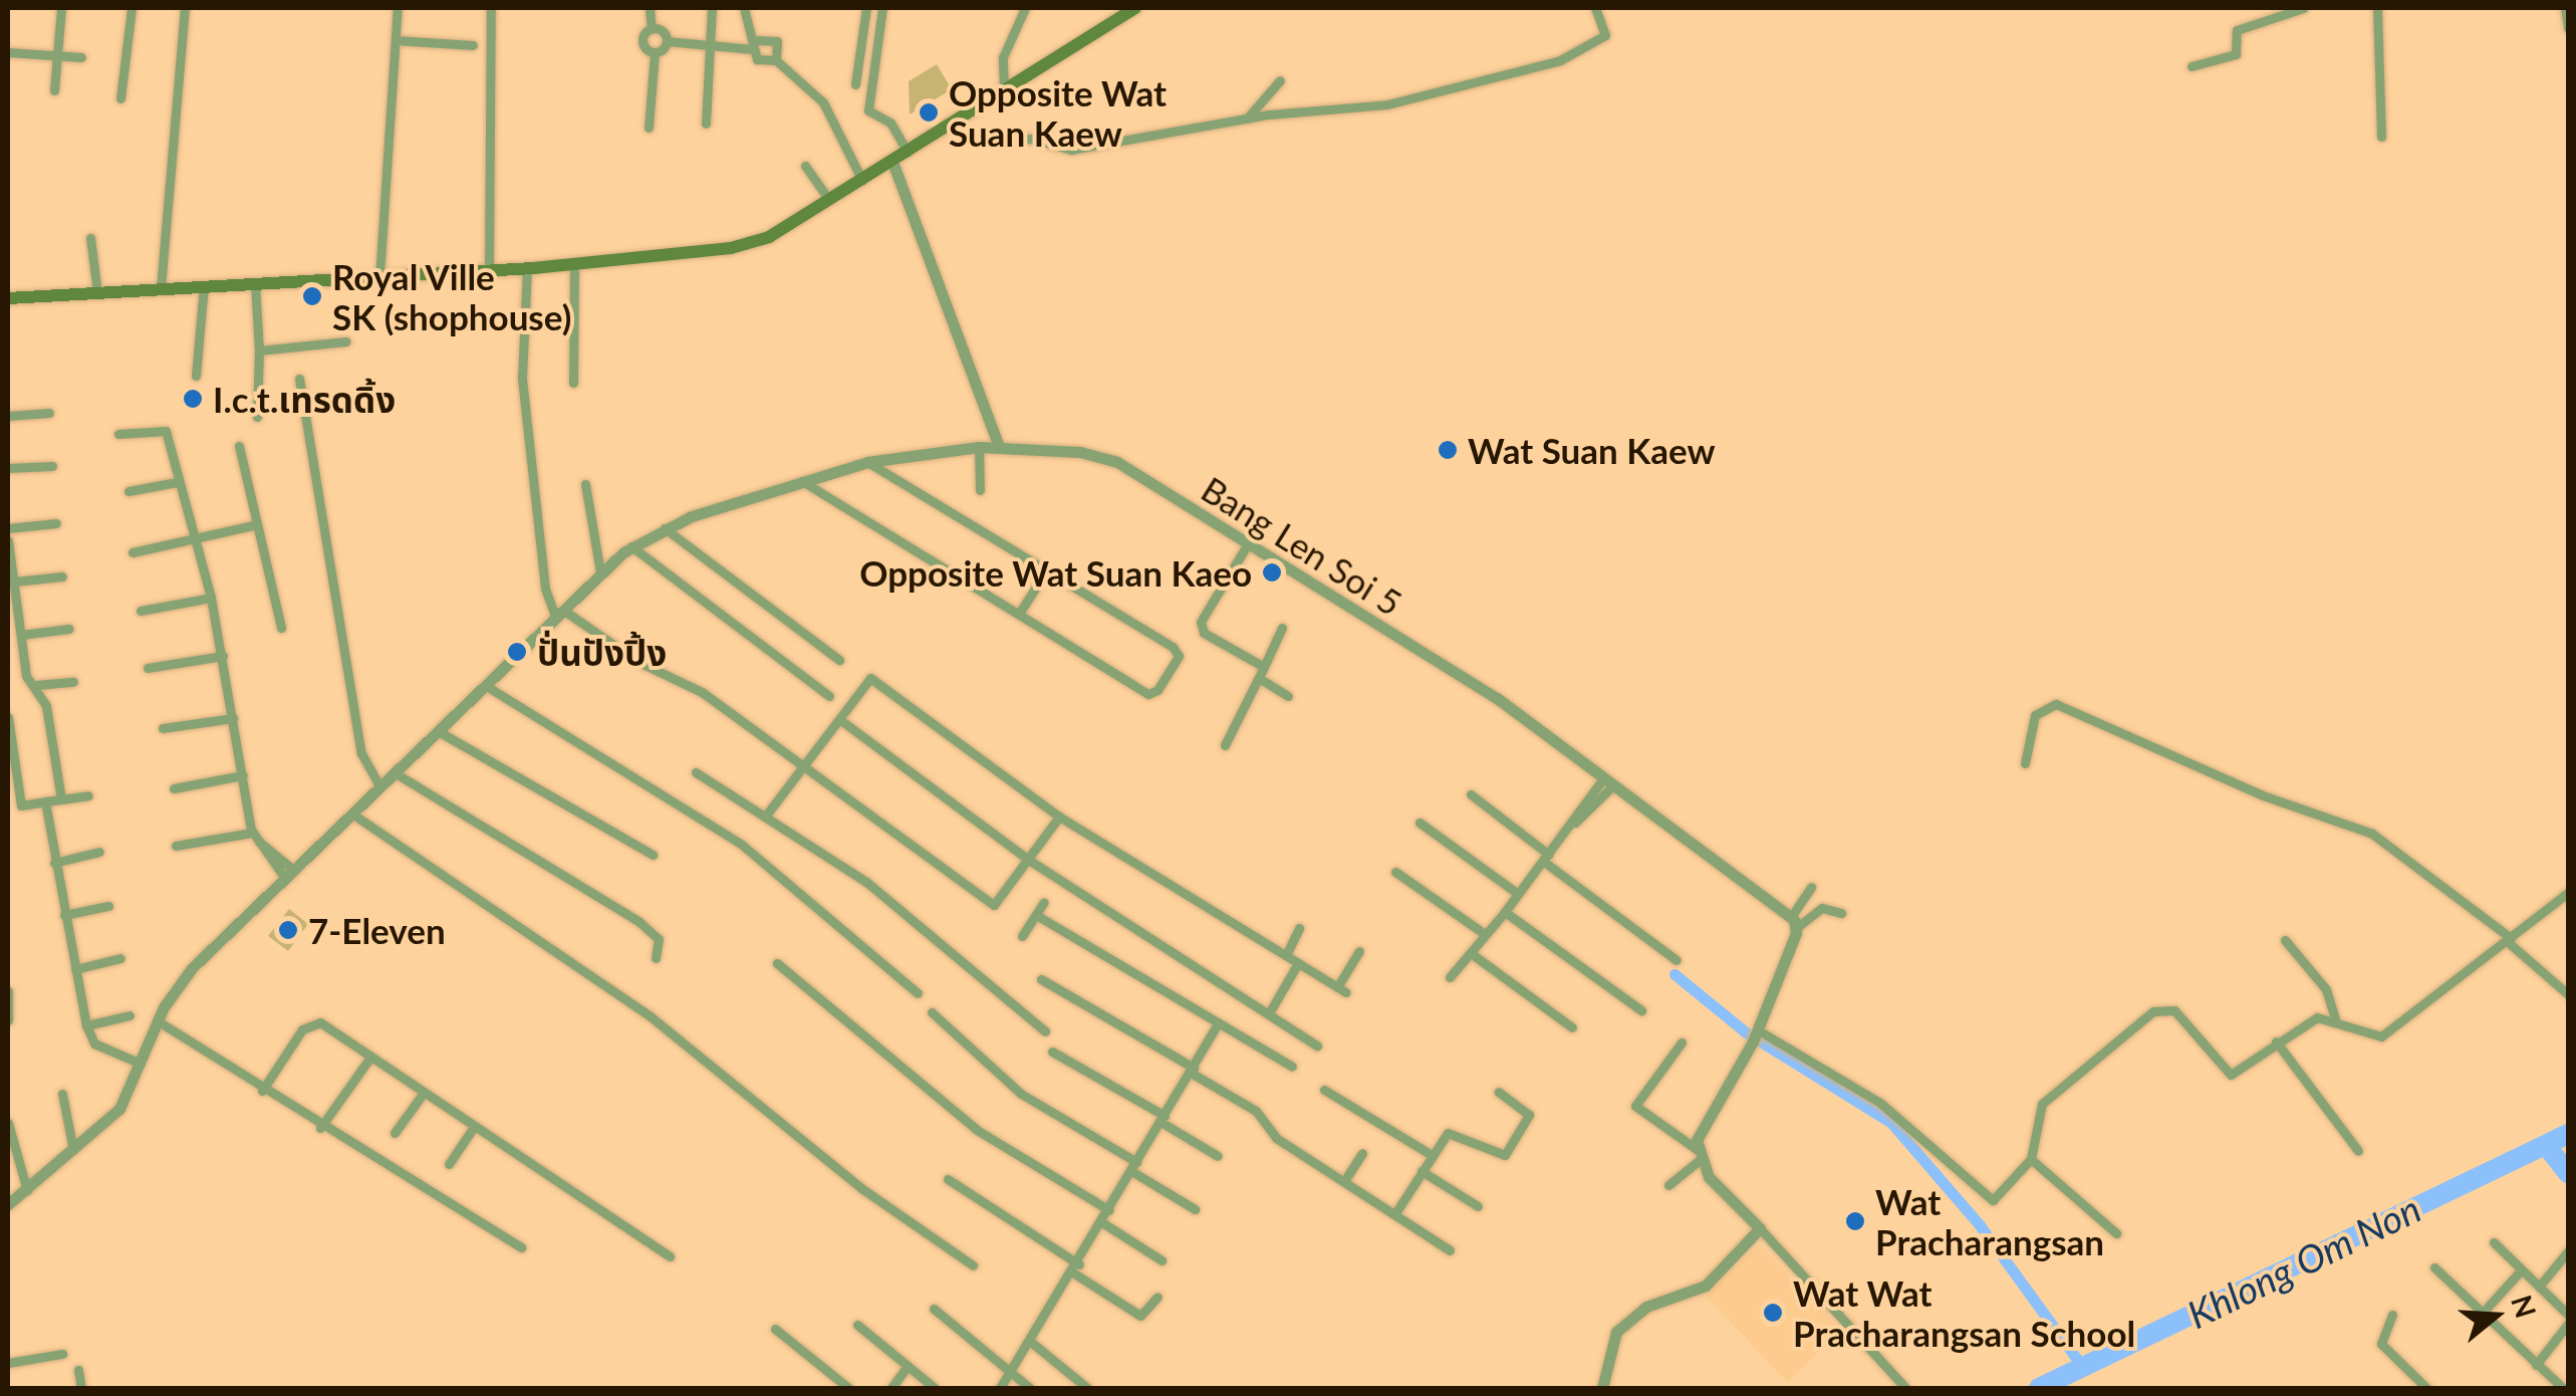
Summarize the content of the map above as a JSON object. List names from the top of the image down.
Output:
{
  "streets": {
    "street": ["Bang Len Soi 5"]
  },
  "water": ["Khlong Om Non"],
  "places": [
    "Opposite Wat Suan Kaew",
    "Royal Ville SK (shophouse)",
    "I.c.t.เทรดดิ้ง",
    "Wat Suan Kaew",
    "Opposite Wat Suan Kaeo",
    "ปั่นปังปิ้ง",
    "7-Eleven",
    "Wat Pracharangsan",
    "Wat Wat Pracharangsan School"
  ],
  "north": "right"
}
